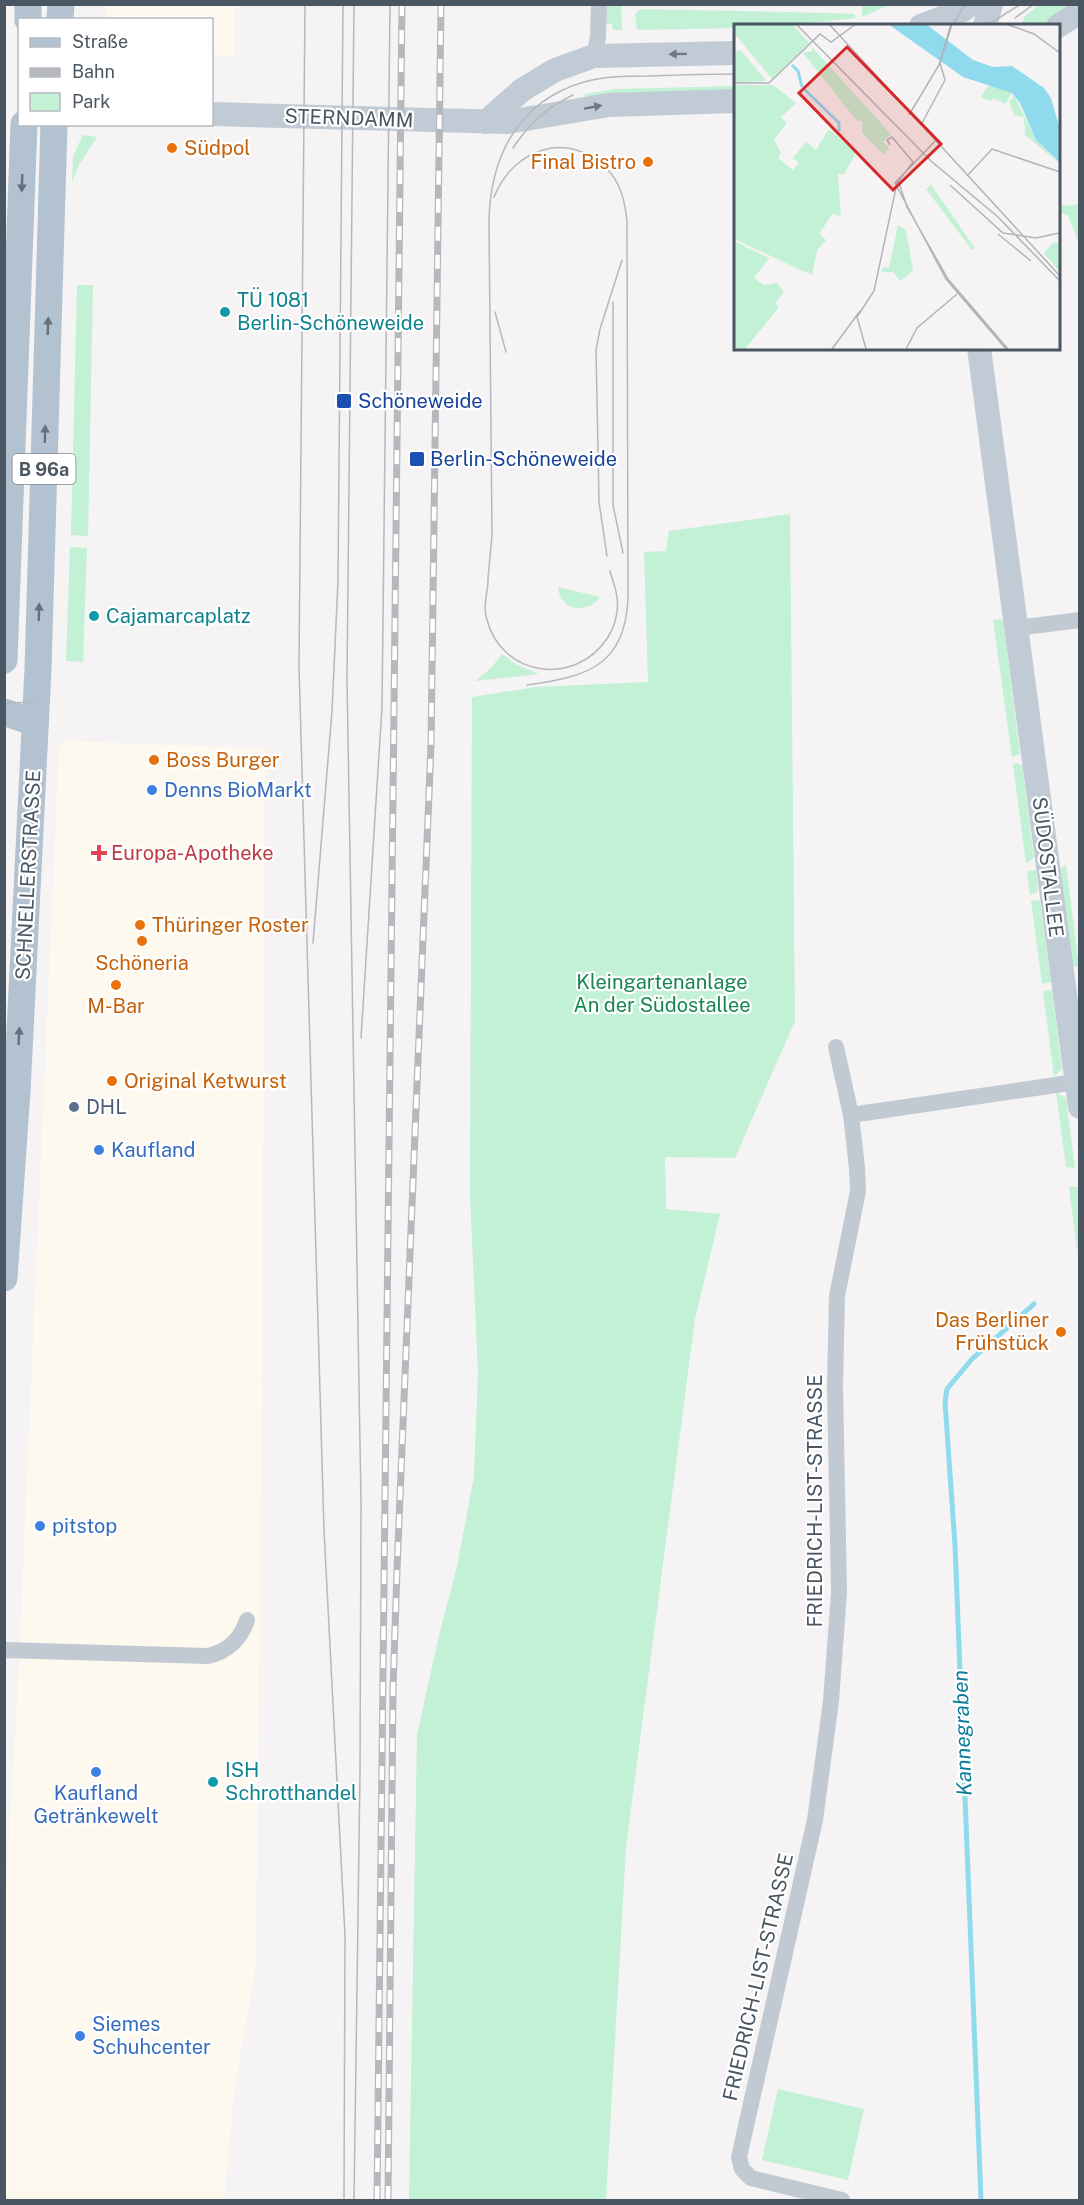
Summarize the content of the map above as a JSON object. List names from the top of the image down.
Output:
{
  "streets": {
    "main road": [
      "STERNDAMM",
      "B 96a",
      "SÜDOSTALLEE",
      "SCHNELLERSTRASSE"
    ],
    "street": ["FRIEDRICH-LIST-STRASSE"]
  },
  "crossings": [
    ["B 96a", "SCHNELLERSTRASSE"]
  ],
  "one_way": ["SCHNELLERSTRASSE"],
  "water": ["Kannegraben"],
  "parks": ["Kleingartenanlage An der Südostallee"],
  "places": {
    "other": [
      "Südpol",
      "Final Bistro",
      "TÜ 1081 Berlin-Schöneweide",
      "Cajamarcaplatz",
      "Boss Burger",
      "Denns BioMarkt",
      "Thüringer Roster",
      "Schöneria",
      "M-Bar",
      "Original Ketwurst",
      "DHL",
      "Kaufland",
      "Das Berliner Frühstück",
      "pitstop",
      "Kaufland Getränkewelt",
      "ISH Schrotthandel",
      "Siemes Schuhcenter"
    ],
    "transit": ["Schöneweide", "Berlin-Schöneweide"],
    "health": ["Europa-Apotheke"]
  },
  "legend": ["Straße", "Bahn", "Park"]
}
